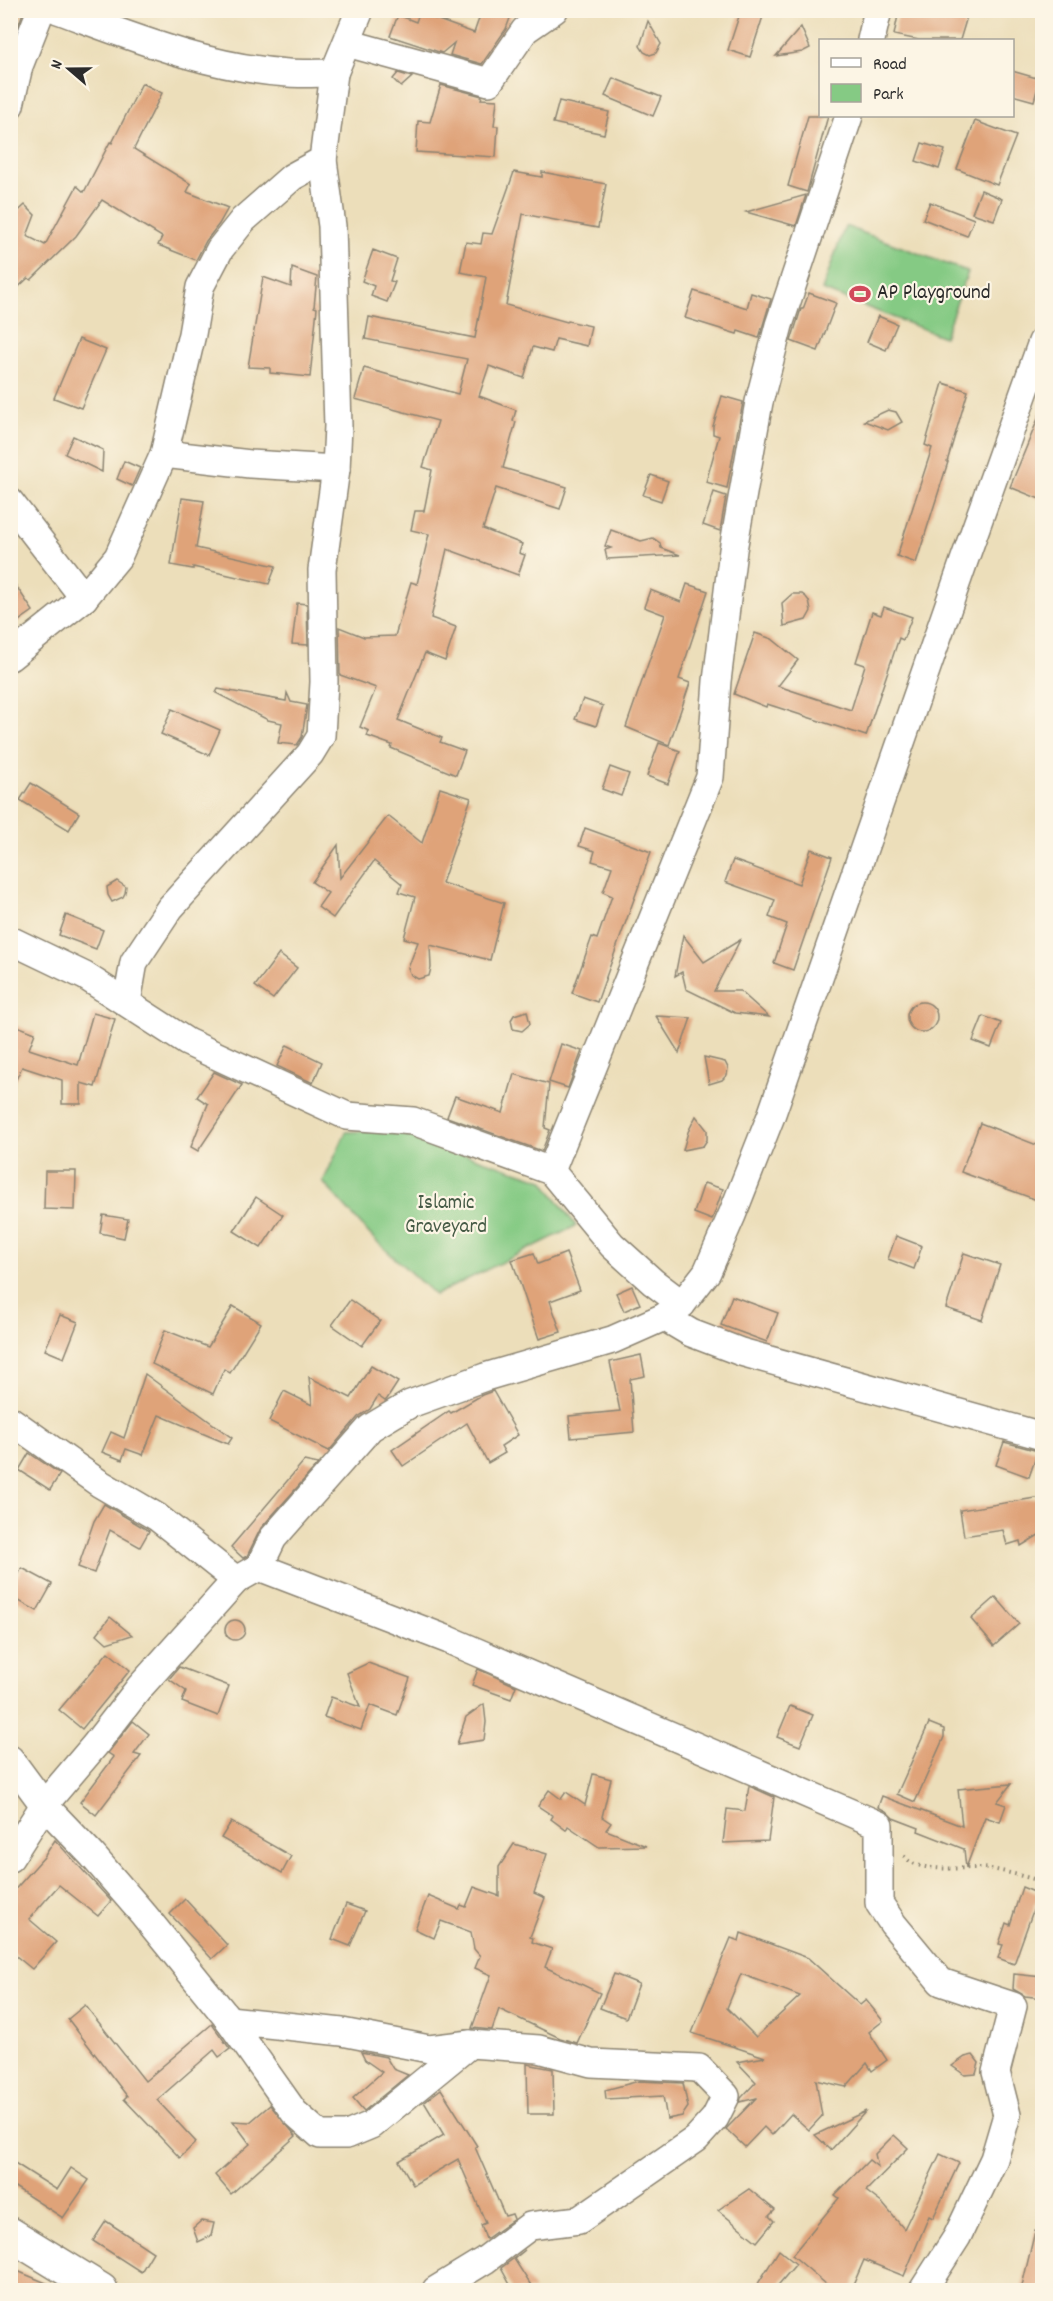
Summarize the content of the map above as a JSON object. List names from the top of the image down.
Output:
{
  "parks": ["Islamic Graveyard"],
  "places": {
    "sports": ["AP Playground"]
  },
  "legend": ["Road", "Park"],
  "north": "left"
}
